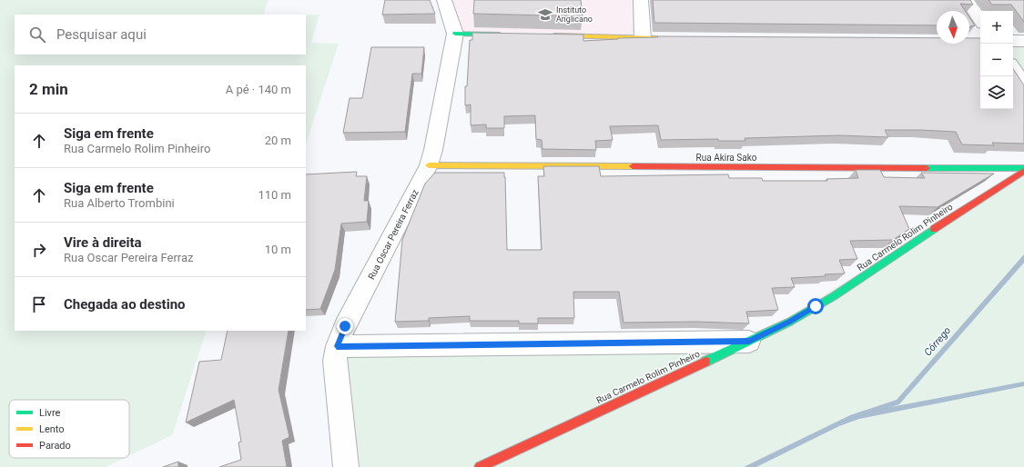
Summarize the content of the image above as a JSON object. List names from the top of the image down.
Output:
{
  "streets": {
    "street": ["Rua Akira Sako", "Rua Oscar Pereira Ferraz", "Rua Carmelo Rolim Pinheiro"]
  },
  "crossings": [
    ["Rua Akira Sako", "Rua Oscar Pereira Ferraz"],
    ["Rua Akira Sako", "Rua Carmelo Rolim Pinheiro"]
  ],
  "water": ["Córrego"],
  "places": {
    "school or university": ["Instituto Anglicano"]
  },
  "legend": ["Livre", "Lento", "Parado"],
  "north": "bottom",
  "page": {
    "map_buttons": ["+", "−"],
    "search": "Pesquisar aqui",
    "heading": ["2 min", "A pé · 140 m"],
    "list": [
      ["Siga em frente", "Rua Carmelo Rolim Pinheiro", "20 m"],
      ["Siga em frente", "Rua Alberto Trombini", "110 m"],
      ["Vire à direita", "Rua Oscar Pereira Ferraz", "10 m"],
      "Chegada ao destino"
    ]
  }
}
